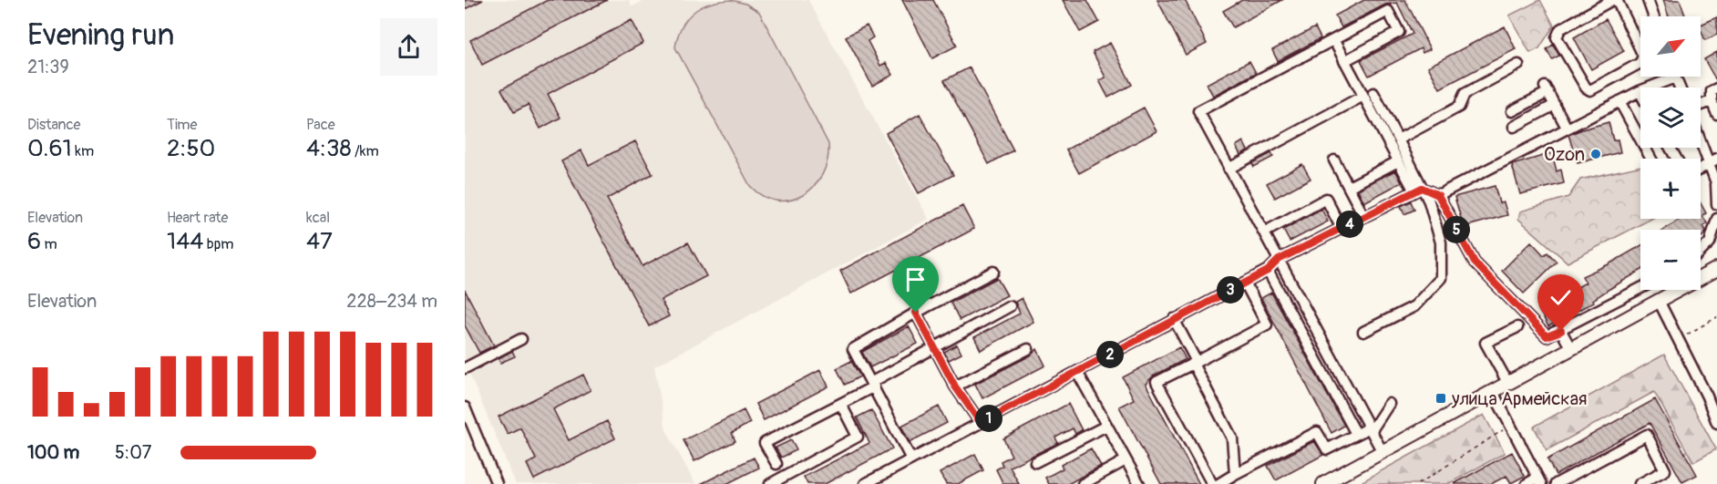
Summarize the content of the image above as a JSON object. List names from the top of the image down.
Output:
{
  "places": {
    "other": ["Ozon"],
    "transit": ["улица Армейская"]
  },
  "north": "top right",
  "page": {
    "heading": ["Evening run", "21:39"],
    "map_buttons": ["+", "−"],
    "stats": [
      ["Distance", "0.61 km"],
      ["Time", "2:50"],
      ["Pace", "4:38 /km"],
      ["Elevation", "6 m"],
      ["Heart rate", "144 bpm"],
      ["kcal", "47"]
    ],
    "pins": [
      "4",
      "5",
      "3",
      "2",
      "1"
    ],
    "chart": ["Elevation", "228–234 m"],
    "list": [
      {
        "name": "100 m",
        "note": "5:07"
      }
    ]
  }
}
